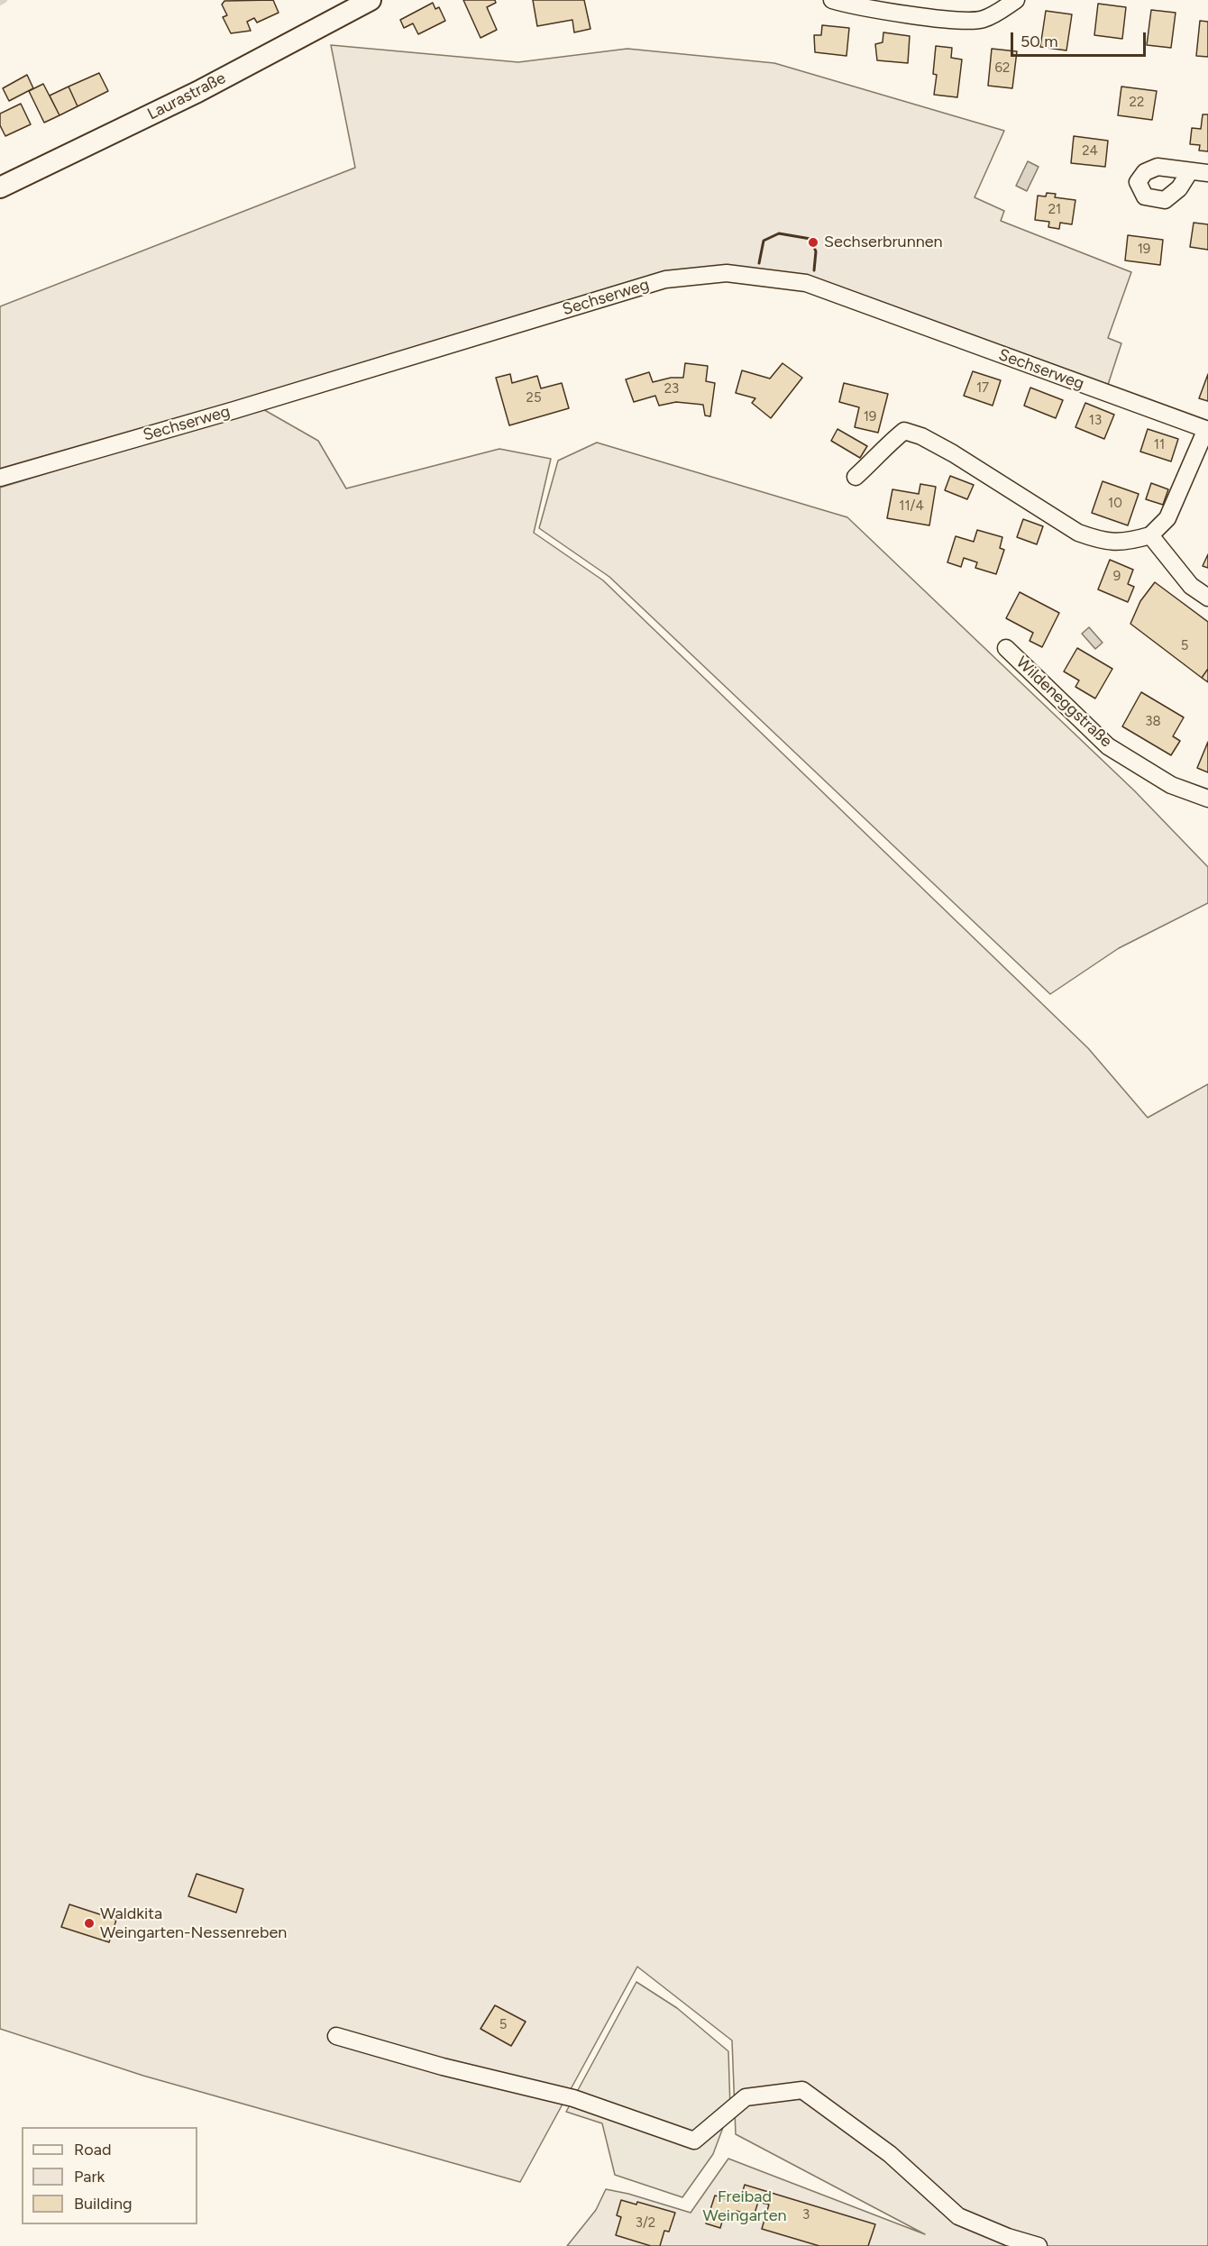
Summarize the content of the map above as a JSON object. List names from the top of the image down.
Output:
{
  "streets": {
    "street": ["Laurastraße", "Sechserweg", "Wildeneggstraße"]
  },
  "parks": ["Freibad Weingarten"],
  "places": ["Sechserbrunnen", "Waldkita Weingarten-Nessenreben"],
  "house_numbers": [
    "62",
    "22",
    "24",
    "21",
    "19",
    "17",
    "23",
    "25",
    "19",
    "13",
    "11",
    "10",
    "11/4",
    "9",
    "5",
    "38",
    "5",
    "3",
    "3/2"
  ],
  "legend": ["Road", "Park", "Building"],
  "scale_bar": "50 m"
}
